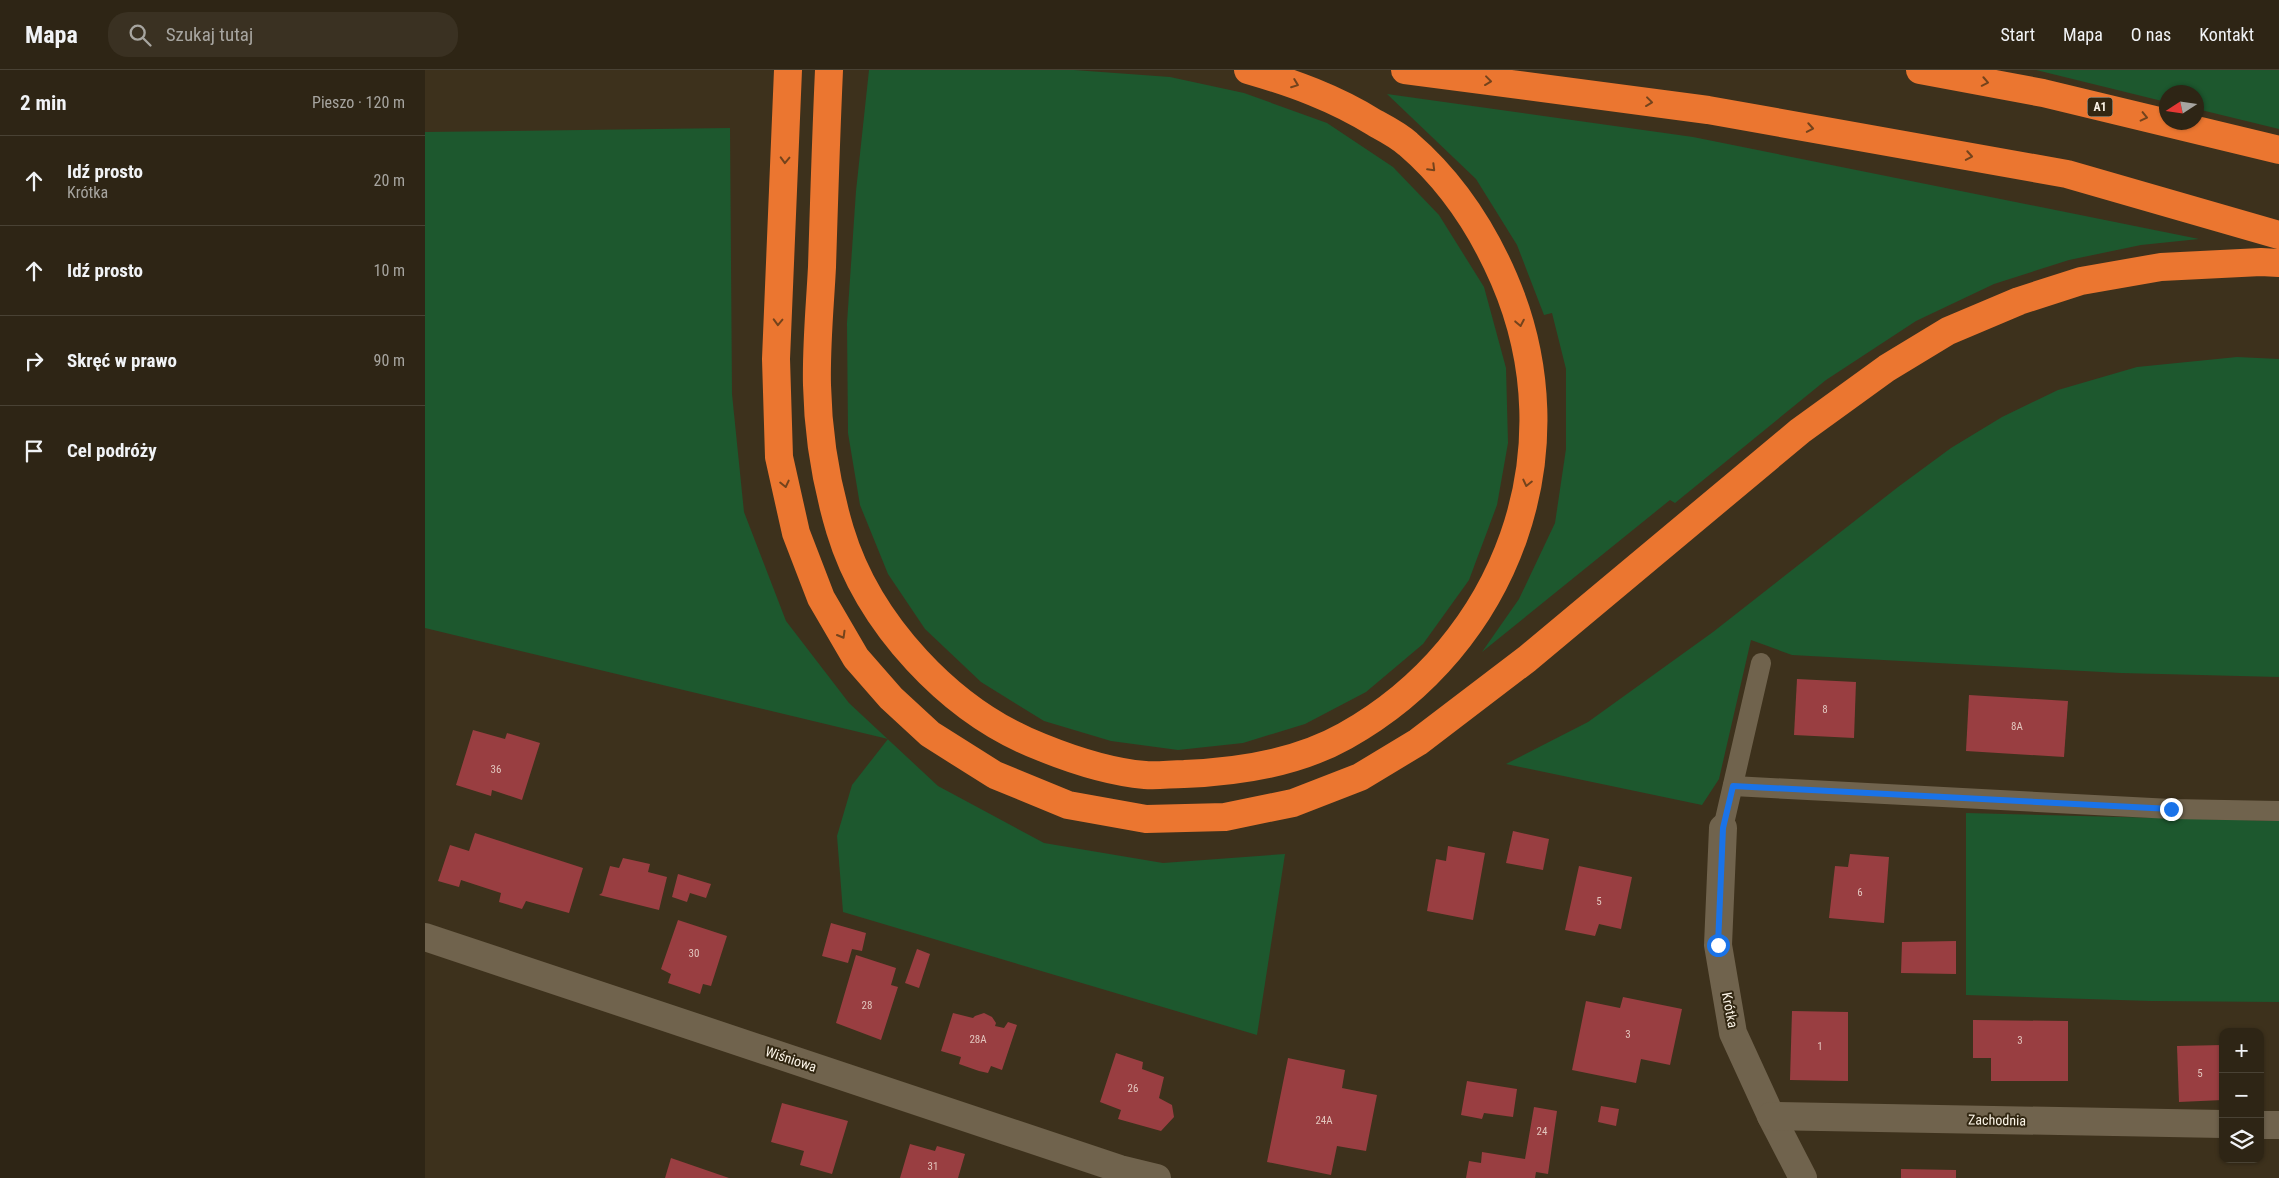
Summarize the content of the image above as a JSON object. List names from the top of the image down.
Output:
{
  "streets": {
    "highway": ["A1"],
    "street": ["Krótka", "Wiśniowa", "Zachodnia"]
  },
  "crossings": [
    ["Krótka", "Zachodnia"]
  ],
  "house_numbers": [
    "8",
    "8A",
    "36",
    "6",
    "5",
    "30",
    "28",
    "3",
    "28A",
    "3",
    "1",
    "5",
    "26",
    "24A",
    "24",
    "31"
  ],
  "north": "left",
  "page": {
    "header": "Mapa",
    "search": "Szukaj tutaj",
    "nav": [
      "Start",
      "Mapa",
      "O nas",
      "Kontakt"
    ],
    "heading": ["2 min", "Pieszo · 120 m"],
    "list": [
      ["Idź prosto", "Krótka", "20 m"],
      ["Idź prosto", "10 m"],
      ["Skręć w prawo", "90 m"],
      "Cel podróży"
    ],
    "map_buttons": ["+", "−"]
  }
}
